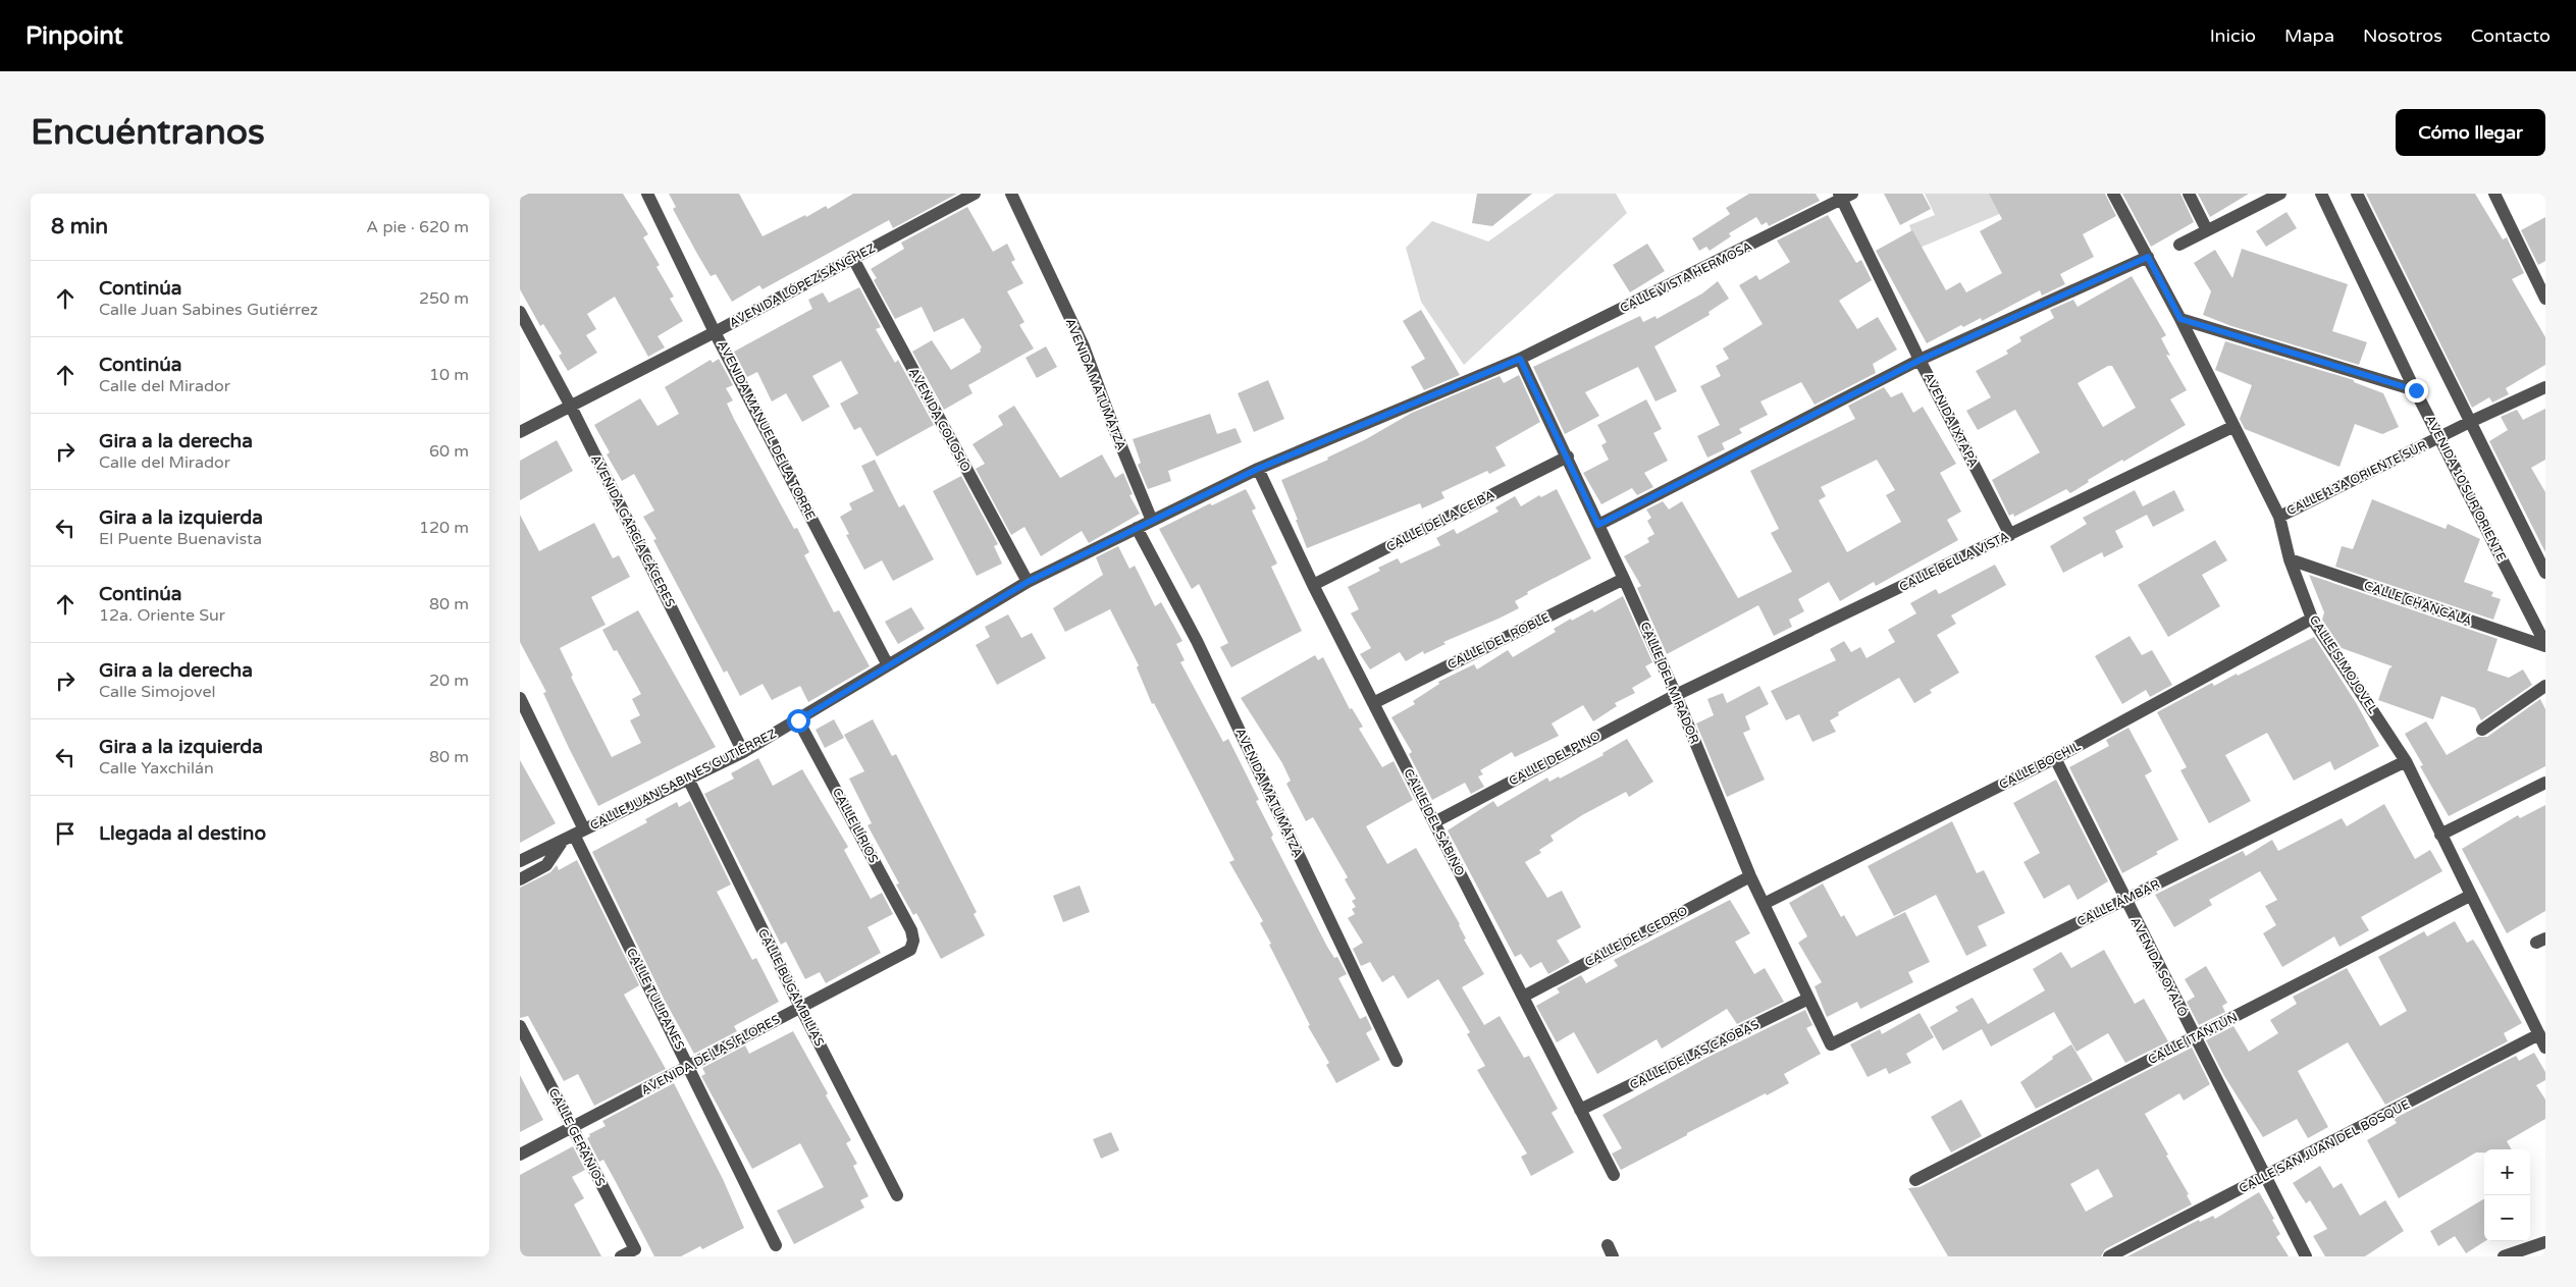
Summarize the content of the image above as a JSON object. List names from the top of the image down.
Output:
{
  "streets": {
    "street": [
      "CALLE VISTA HERMOSA",
      "AVENIDA LÓPEZ SÁNCHEZ",
      "AVENIDA MATUMÁTZA",
      "AVENIDA COLOSIO",
      "AVENIDA IXTAPA",
      "AVENIDA MANUEL DE LA TORRE",
      "CALLE 13A ORIENTE SUR",
      "AVENIDA 10 SUR ORIENTE",
      "CALLE DE LA CEIBA",
      "AVENIDA GARCÍA CÁCERES",
      "CALLE BELLA VISTA",
      "CALLE CHANCALÁ",
      "CALLE DEL ROBLE",
      "CALLE SIMOJOVEL",
      "CALLE DEL MIRADOR",
      "CALLE DEL PINO",
      "CALLE BOCHIL",
      "CALLE JUAN SABINES GUTIÉRREZ",
      "CALLE DEL SABINO",
      "CALLE LÍRIOS",
      "CALLE ÁMBAR",
      "CALLE DEL CEDRO",
      "AVENIDA SOYALÓ",
      "CALLE BUGAMBILIAS",
      "CALLE TULIPANES",
      "CALLE ITANTUN",
      "AVENIDA DE LAS FLORES",
      "CALLE DE LAS CAOBAS",
      "CALLE GERANIOS",
      "CALLE SAN JUAN DEL BOSQUE"
    ]
  },
  "crossings": [
    ["CALLE VISTA HERMOSA", "AVENIDA IXTAPA"],
    ["CALLE VISTA HERMOSA", "CALLE DEL MIRADOR"],
    ["CALLE VISTA HERMOSA", "CALLE JUAN SABINES GUTIÉRREZ"],
    ["AVENIDA LÓPEZ SÁNCHEZ", "AVENIDA COLOSIO"],
    ["AVENIDA LÓPEZ SÁNCHEZ", "AVENIDA MANUEL DE LA TORRE"],
    ["AVENIDA LÓPEZ SÁNCHEZ", "AVENIDA GARCÍA CÁCERES"],
    ["AVENIDA MATUMÁTZA", "CALLE JUAN SABINES GUTIÉRREZ"],
    ["AVENIDA COLOSIO", "CALLE JUAN SABINES GUTIÉRREZ"],
    ["AVENIDA IXTAPA", "CALLE BELLA VISTA"],
    ["AVENIDA MANUEL DE LA TORRE", "CALLE JUAN SABINES GUTIÉRREZ"],
    ["CALLE 13A ORIENTE SUR", "AVENIDA 10 SUR ORIENTE"],
    ["CALLE 13A ORIENTE SUR", "CALLE SIMOJOVEL"],
    ["AVENIDA 10 SUR ORIENTE", "CALLE CHANCALÁ"],
    ["CALLE DE LA CEIBA", "CALLE DEL MIRADOR"],
    ["CALLE DE LA CEIBA", "CALLE DEL SABINO"],
    ["AVENIDA GARCÍA CÁCERES", "CALLE JUAN SABINES GUTIÉRREZ"],
    ["CALLE BELLA VISTA", "CALLE SIMOJOVEL"],
    ["CALLE BELLA VISTA", "CALLE DEL MIRADOR"],
    ["CALLE BELLA VISTA", "CALLE DEL PINO"],
    ["CALLE CHANCALÁ", "CALLE SIMOJOVEL"],
    ["CALLE DEL ROBLE", "CALLE DEL MIRADOR"],
    ["CALLE DEL ROBLE", "CALLE DEL SABINO"],
    ["CALLE SIMOJOVEL", "CALLE BOCHIL"],
    ["CALLE SIMOJOVEL", "CALLE ÁMBAR"],
    ["CALLE SIMOJOVEL", "CALLE ITANTUN"],
    ["CALLE SIMOJOVEL", "CALLE SAN JUAN DEL BOSQUE"],
    ["CALLE DEL MIRADOR", "CALLE DEL PINO"],
    ["CALLE DEL MIRADOR", "CALLE BOCHIL"],
    ["CALLE DEL MIRADOR", "CALLE JUAN SABINES GUTIÉRREZ"],
    ["CALLE DEL MIRADOR", "CALLE ÁMBAR"],
    ["CALLE DEL MIRADOR", "CALLE DEL CEDRO"],
    ["CALLE DEL MIRADOR", "CALLE DE LAS CAOBAS"],
    ["CALLE DEL PINO", "CALLE DEL SABINO"],
    ["CALLE BOCHIL", "AVENIDA SOYALÓ"],
    ["CALLE JUAN SABINES GUTIÉRREZ", "CALLE DEL SABINO"],
    ["CALLE JUAN SABINES GUTIÉRREZ", "CALLE LÍRIOS"],
    ["CALLE JUAN SABINES GUTIÉRREZ", "CALLE BUGAMBILIAS"],
    ["CALLE JUAN SABINES GUTIÉRREZ", "CALLE TULIPANES"],
    ["CALLE DEL SABINO", "CALLE DEL CEDRO"],
    ["CALLE DEL SABINO", "CALLE DE LAS CAOBAS"],
    ["CALLE LÍRIOS", "AVENIDA DE LAS FLORES"],
    ["CALLE ÁMBAR", "AVENIDA SOYALÓ"],
    ["AVENIDA SOYALÓ", "CALLE ITANTUN"],
    ["AVENIDA SOYALÓ", "CALLE SAN JUAN DEL BOSQUE"],
    ["CALLE BUGAMBILIAS", "AVENIDA DE LAS FLORES"],
    ["CALLE TULIPANES", "AVENIDA DE LAS FLORES"],
    ["AVENIDA DE LAS FLORES", "CALLE GERANIOS"]
  ],
  "page": {
    "header": "Pinpoint",
    "nav": [
      "Inicio",
      "Mapa",
      "Nosotros",
      "Contacto"
    ],
    "buttons": "Cómo llegar",
    "title": "Encuéntranos",
    "heading": ["8 min", "A pie · 620 m"],
    "list": [
      ["Continúa", "Calle Juan Sabines Gutiérrez", "250 m"],
      ["Continúa", "Calle del Mirador", "10 m"],
      ["Gira a la derecha", "Calle del Mirador", "60 m"],
      ["Gira a la izquierda", "El Puente Buenavista", "120 m"],
      ["Continúa", "12a. Oriente Sur", "80 m"],
      ["Gira a la derecha", "Calle Simojovel", "20 m"],
      ["Gira a la izquierda", "Calle Yaxchilán", "80 m"],
      "Llegada al destino"
    ],
    "map_buttons": ["+", "−"]
  }
}
